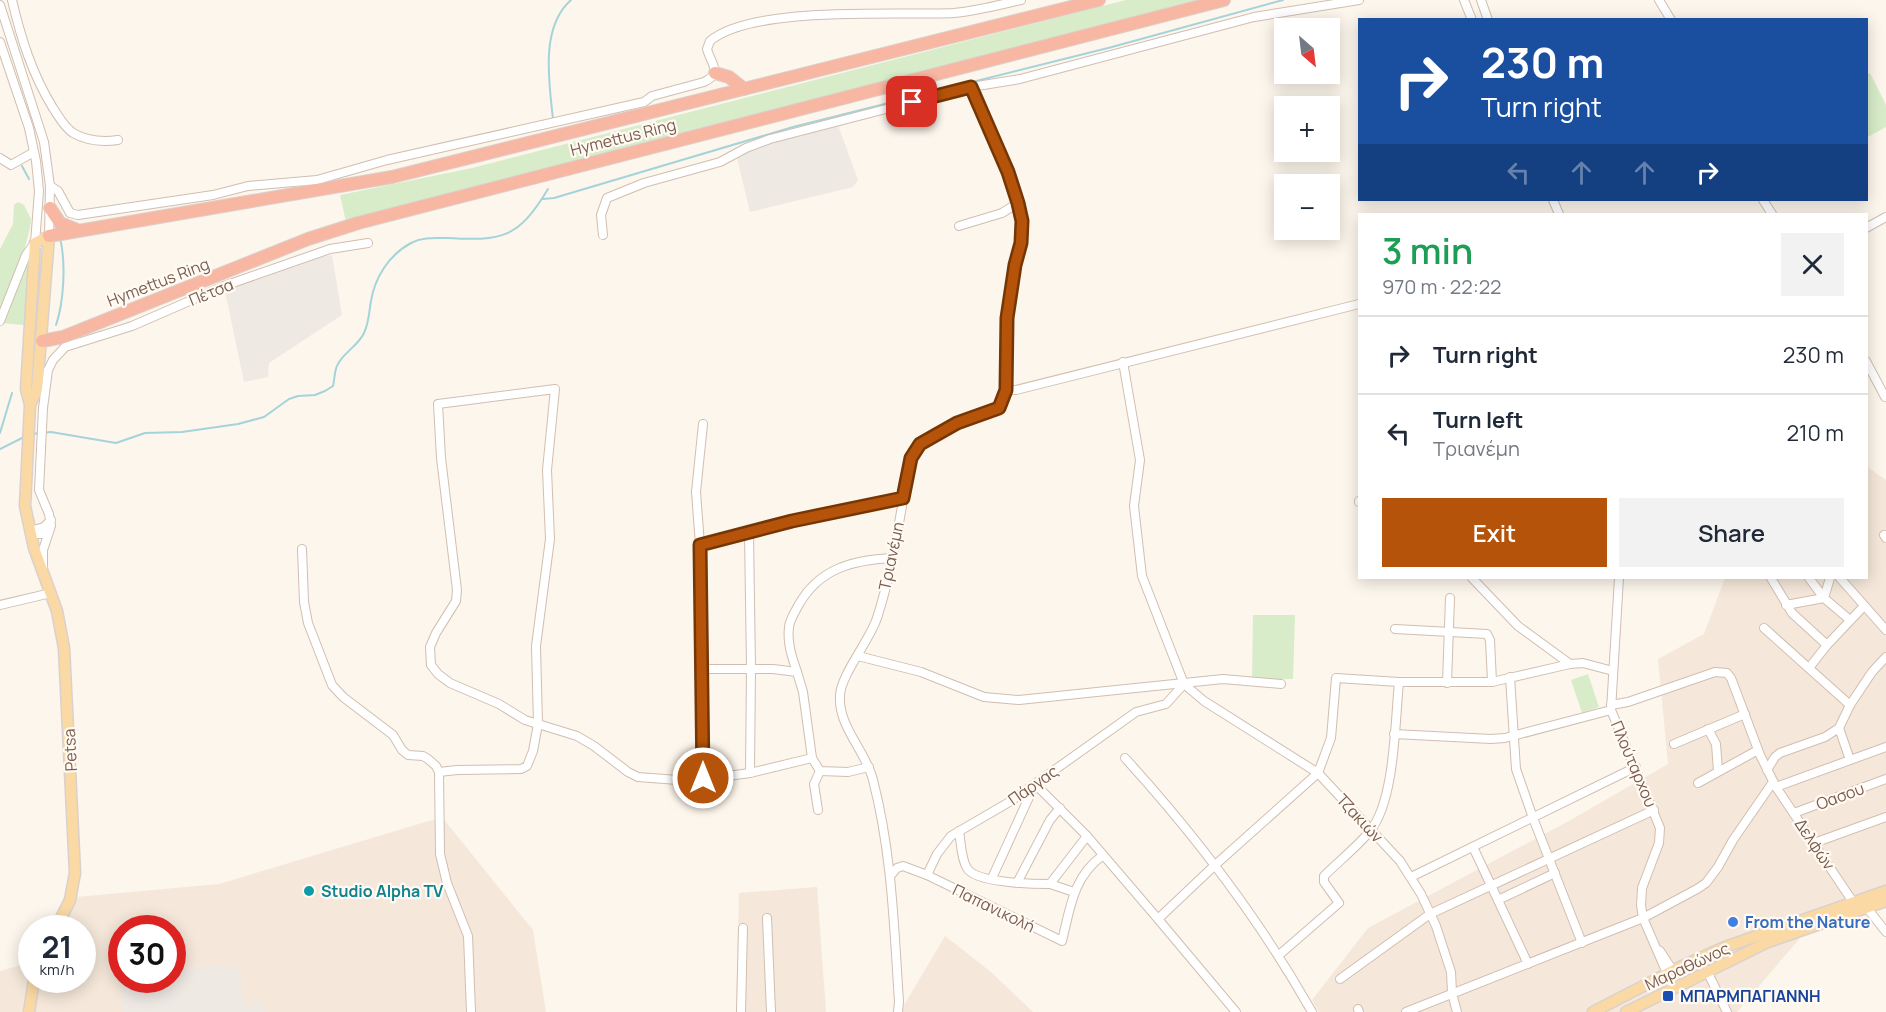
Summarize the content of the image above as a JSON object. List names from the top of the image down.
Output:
{
  "streets": {
    "highway": ["Hymettus Ring"],
    "main road": ["Petsa", "Μαραθώνος"],
    "street": [
      "Πέτσα",
      "Τριανέμη",
      "Πλούταρχου",
      "Πάργας",
      "Οασου",
      "Τζακιών",
      "Δελφών",
      "Παπανικολή"
    ]
  },
  "crossings": [
    ["Hymettus Ring", "Petsa"],
    ["Πέτσα", "Petsa"],
    ["Πλούταρχου", "Δελφών"],
    ["Πλούταρχου", "Μαραθώνος"],
    ["Πάργας", "Τζακιών"],
    ["Πάργας", "Παπανικολή"],
    ["Οασου", "Δελφών"],
    ["Δελφών", "Μαραθώνος"]
  ],
  "places": {
    "other": ["Studio Alpha TV", "From the Nature"],
    "transit": ["ΜΠΑΡΜΠΑΓΙΑΝΝΗ"]
  },
  "north": "bottom right",
  "page": {
    "map_buttons": ["+", "−"],
    "turn": ["230 m", "Turn right"],
    "heading": ["3 min", "970 m · 22:22"],
    "list": [
      {
        "name": "Turn right",
        "value": "230 m"
      },
      {
        "name": "Turn left",
        "note": "Τριανέμη",
        "value": "210 m"
      }
    ],
    "buttons": ["Exit", "Share"],
    "speed": "21 km/h",
    "limit": "30"
  }
}
